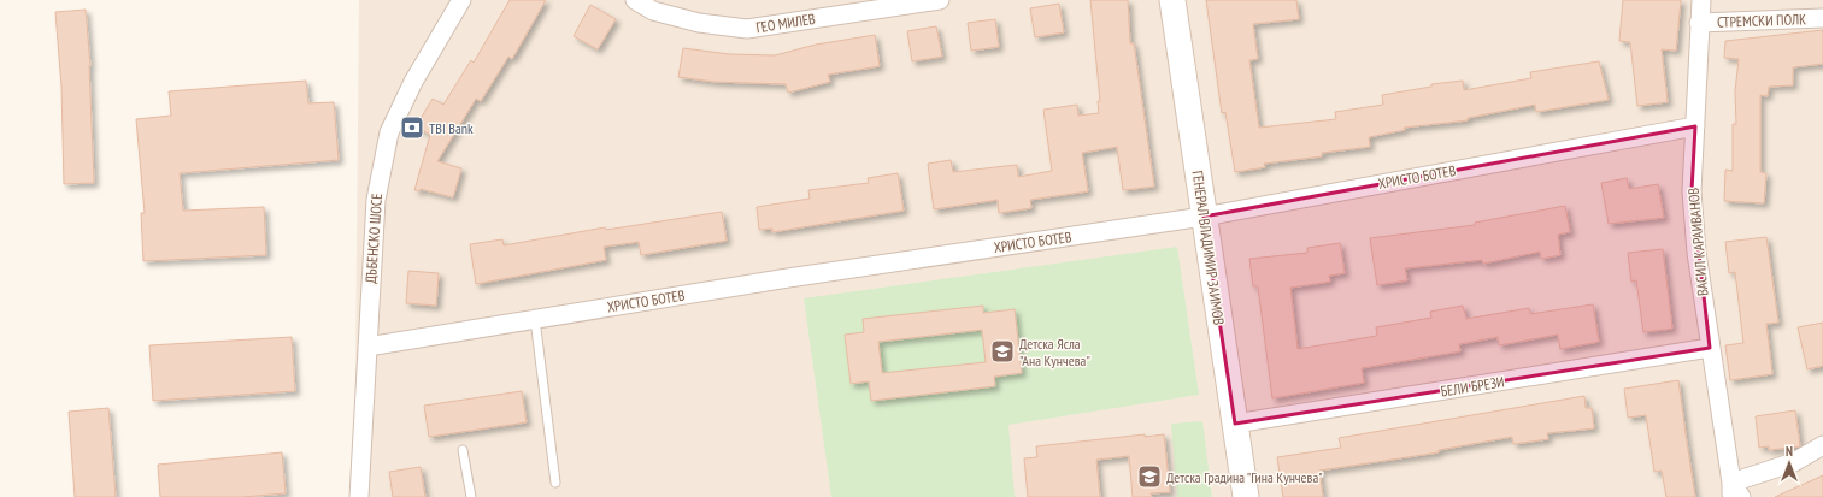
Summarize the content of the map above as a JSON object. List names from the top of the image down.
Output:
{
  "streets": {
    "street": [
      "СТРЕМСКИ ПОЛК",
      "ГЕО МИЛЕВ",
      "ХРИСТО БОТЕВ",
      "ДЪБЕНСКО ШОСЕ",
      "ВАСИЛ КАРАИВАНОВ",
      "ГЕНЕРАЛ ВЛАДИМИР ЗАИМОВ",
      "БЕЛИ БРЕЗИ"
    ]
  },
  "crossings": [
    ["СТРЕМСКИ ПОЛК", "ВАСИЛ КАРАИВАНОВ"],
    ["ХРИСТО БОТЕВ", "ДЪБЕНСКО ШОСЕ"],
    ["ХРИСТО БОТЕВ", "ВАСИЛ КАРАИВАНОВ"],
    ["ХРИСТО БОТЕВ", "ГЕНЕРАЛ ВЛАДИМИР ЗАИМОВ"],
    ["ВАСИЛ КАРАИВАНОВ", "БЕЛИ БРЕЗИ"],
    ["ГЕНЕРАЛ ВЛАДИМИР ЗАИМОВ", "БЕЛИ БРЕЗИ"]
  ],
  "places": {
    "bank": ["TBI Bank"],
    "school or university": ["Детска Ясла \"Ана Кунчева\"", "Детска Градина \"Гина Кунчева\""]
  },
  "north": "top"
}
